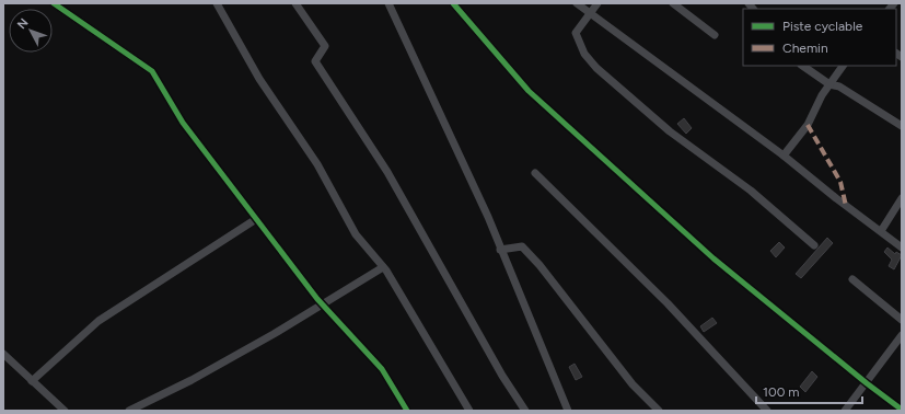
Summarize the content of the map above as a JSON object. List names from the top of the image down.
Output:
{
  "legend": ["Piste cyclable", "Chemin"],
  "scale_bar": "100 m",
  "north": "top left"
}
